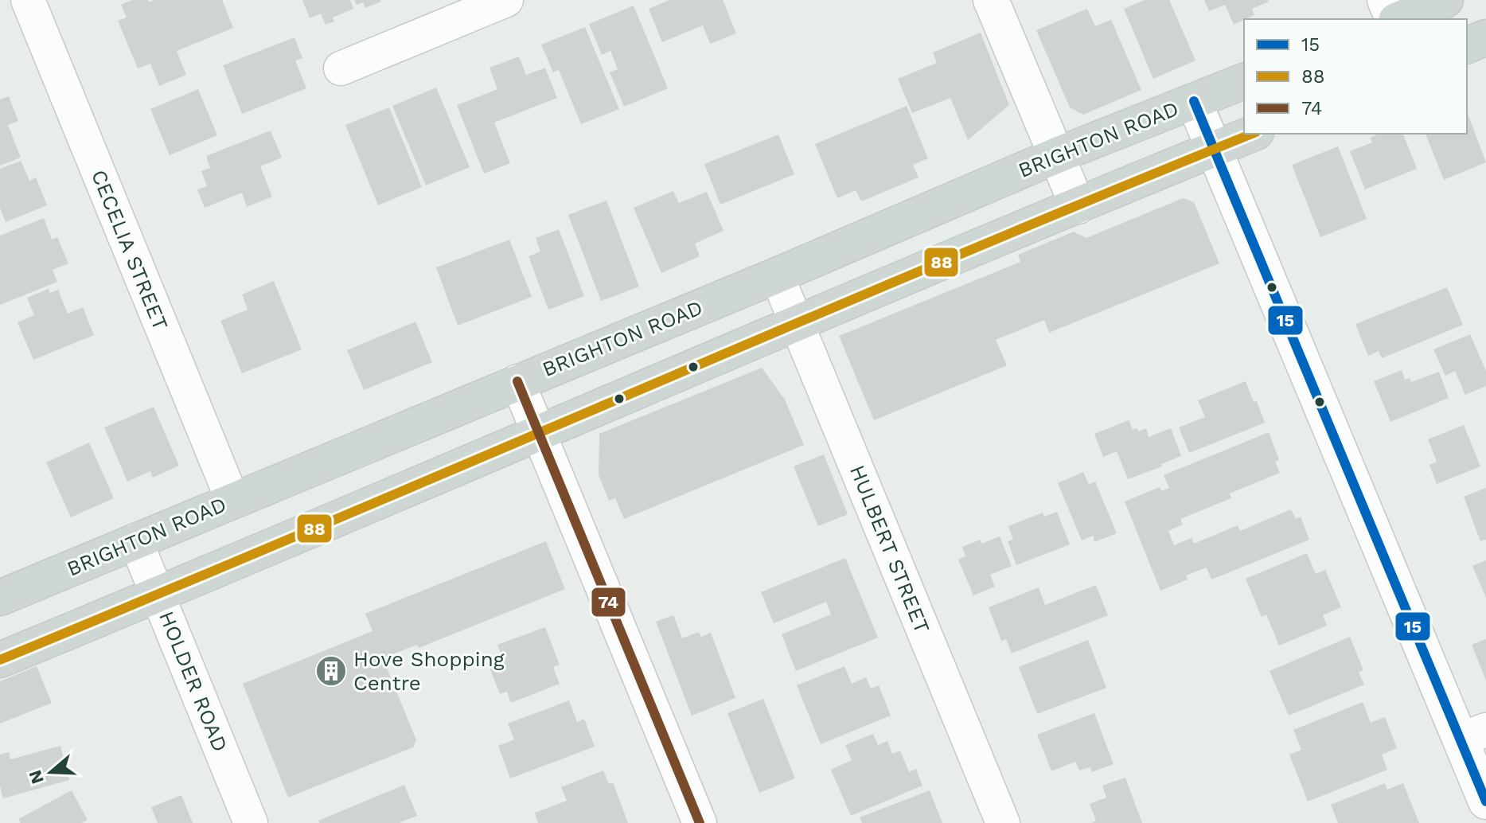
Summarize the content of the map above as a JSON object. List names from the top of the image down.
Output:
{
  "streets": {
    "main road": ["BRIGHTON ROAD"],
    "street": ["CECELIA STREET", "HULBERT STREET", "HOLDER ROAD"]
  },
  "crossings": [
    ["BRIGHTON ROAD", "CECELIA STREET"],
    ["BRIGHTON ROAD", "HULBERT STREET"],
    ["BRIGHTON ROAD", "HOLDER ROAD"]
  ],
  "places": {
    "building": ["Hove Shopping Centre"]
  },
  "lines": ["transit line 15", "transit line 88", "transit line 74"],
  "legend": ["15", "88", "74"],
  "north": "left"
}
